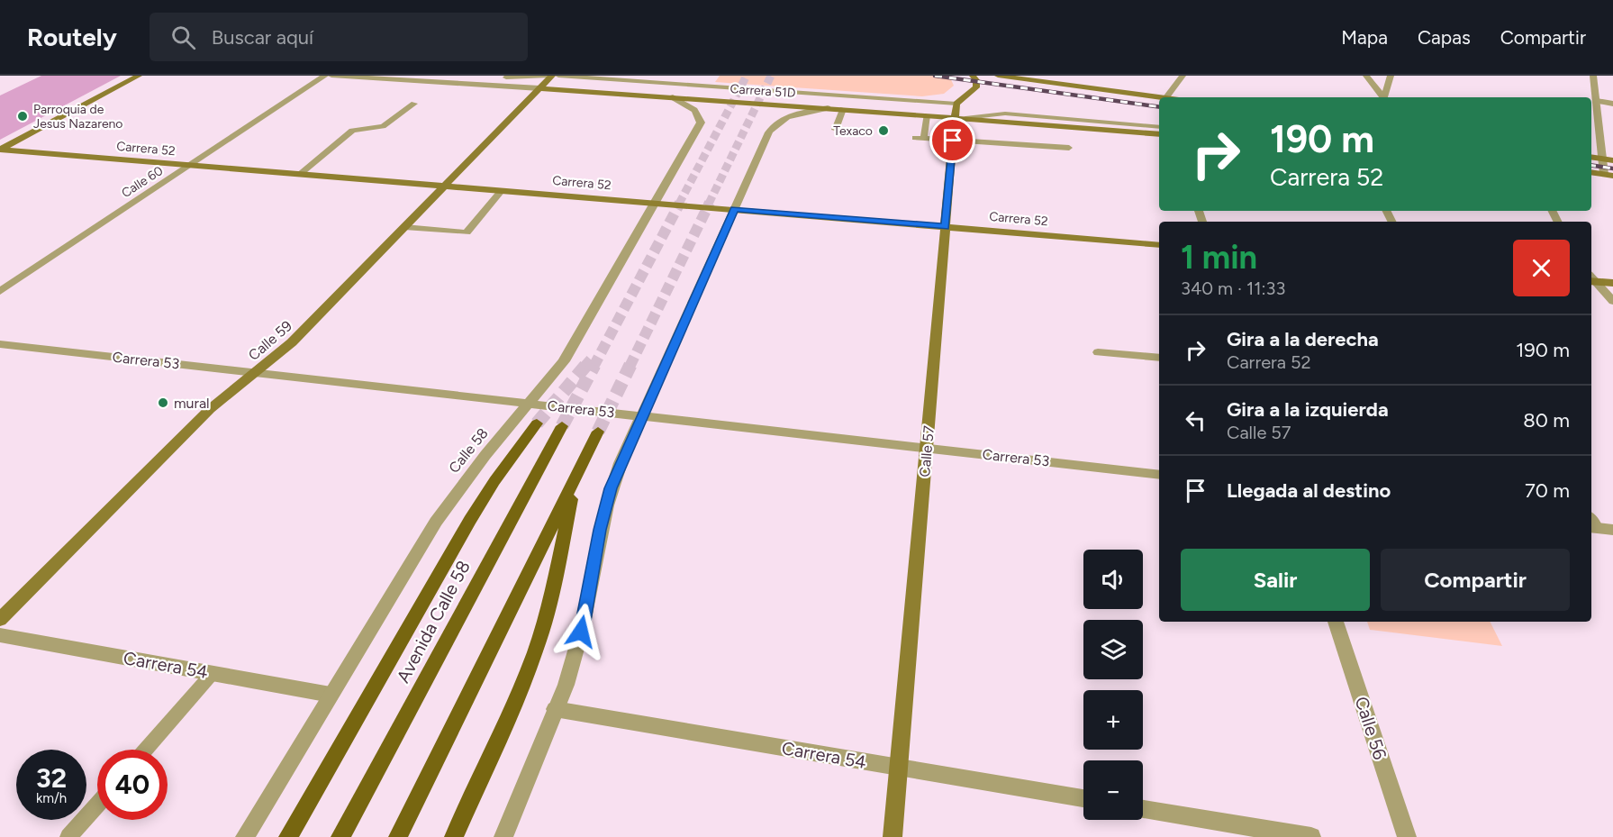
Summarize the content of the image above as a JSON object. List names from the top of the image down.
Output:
{
  "streets": {
    "main road": [
      "Carrera 51D",
      "Carrera 52",
      "Calle 59",
      "Calle 57",
      "Avenida Calle 58"
    ],
    "street": [
      "Calle 60",
      "Carrera 53",
      "Calle 58",
      "Carrera 54",
      "Calle 56"
    ]
  },
  "crossings": [
    ["Carrera 51D", "Calle 59"],
    ["Carrera 51D", "Calle 58"],
    ["Carrera 51D", "Calle 57"],
    ["Carrera 52", "Calle 60"],
    ["Carrera 52", "Calle 59"],
    ["Carrera 52", "Calle 58"],
    ["Carrera 52", "Calle 57"],
    ["Calle 59", "Carrera 53"],
    ["Carrera 53", "Calle 58"],
    ["Carrera 53", "Calle 57"],
    ["Calle 58", "Carrera 54"],
    ["Calle 57", "Carrera 54"]
  ],
  "places": ["Parroquia de Jesus Nazareno", "Texaco", "mural"],
  "page": {
    "header": "Routely",
    "search": "Buscar aquí",
    "nav": ["Mapa", "Capas", "Compartir"],
    "turn": ["190 m", "Carrera 52"],
    "heading": ["1 min", "340 m · 11:33"],
    "list": [
      {
        "name": "Gira a la derecha",
        "note": "Carrera 52",
        "value": "190 m"
      },
      {
        "name": "Gira a la izquierda",
        "note": "Calle 57",
        "value": "80 m"
      },
      {
        "name": "Llegada al destino",
        "value": "70 m"
      }
    ],
    "buttons": ["Salir", "Compartir"],
    "map_buttons": ["+", "−"],
    "speed": "32 km/h",
    "limit": "40"
  }
}
